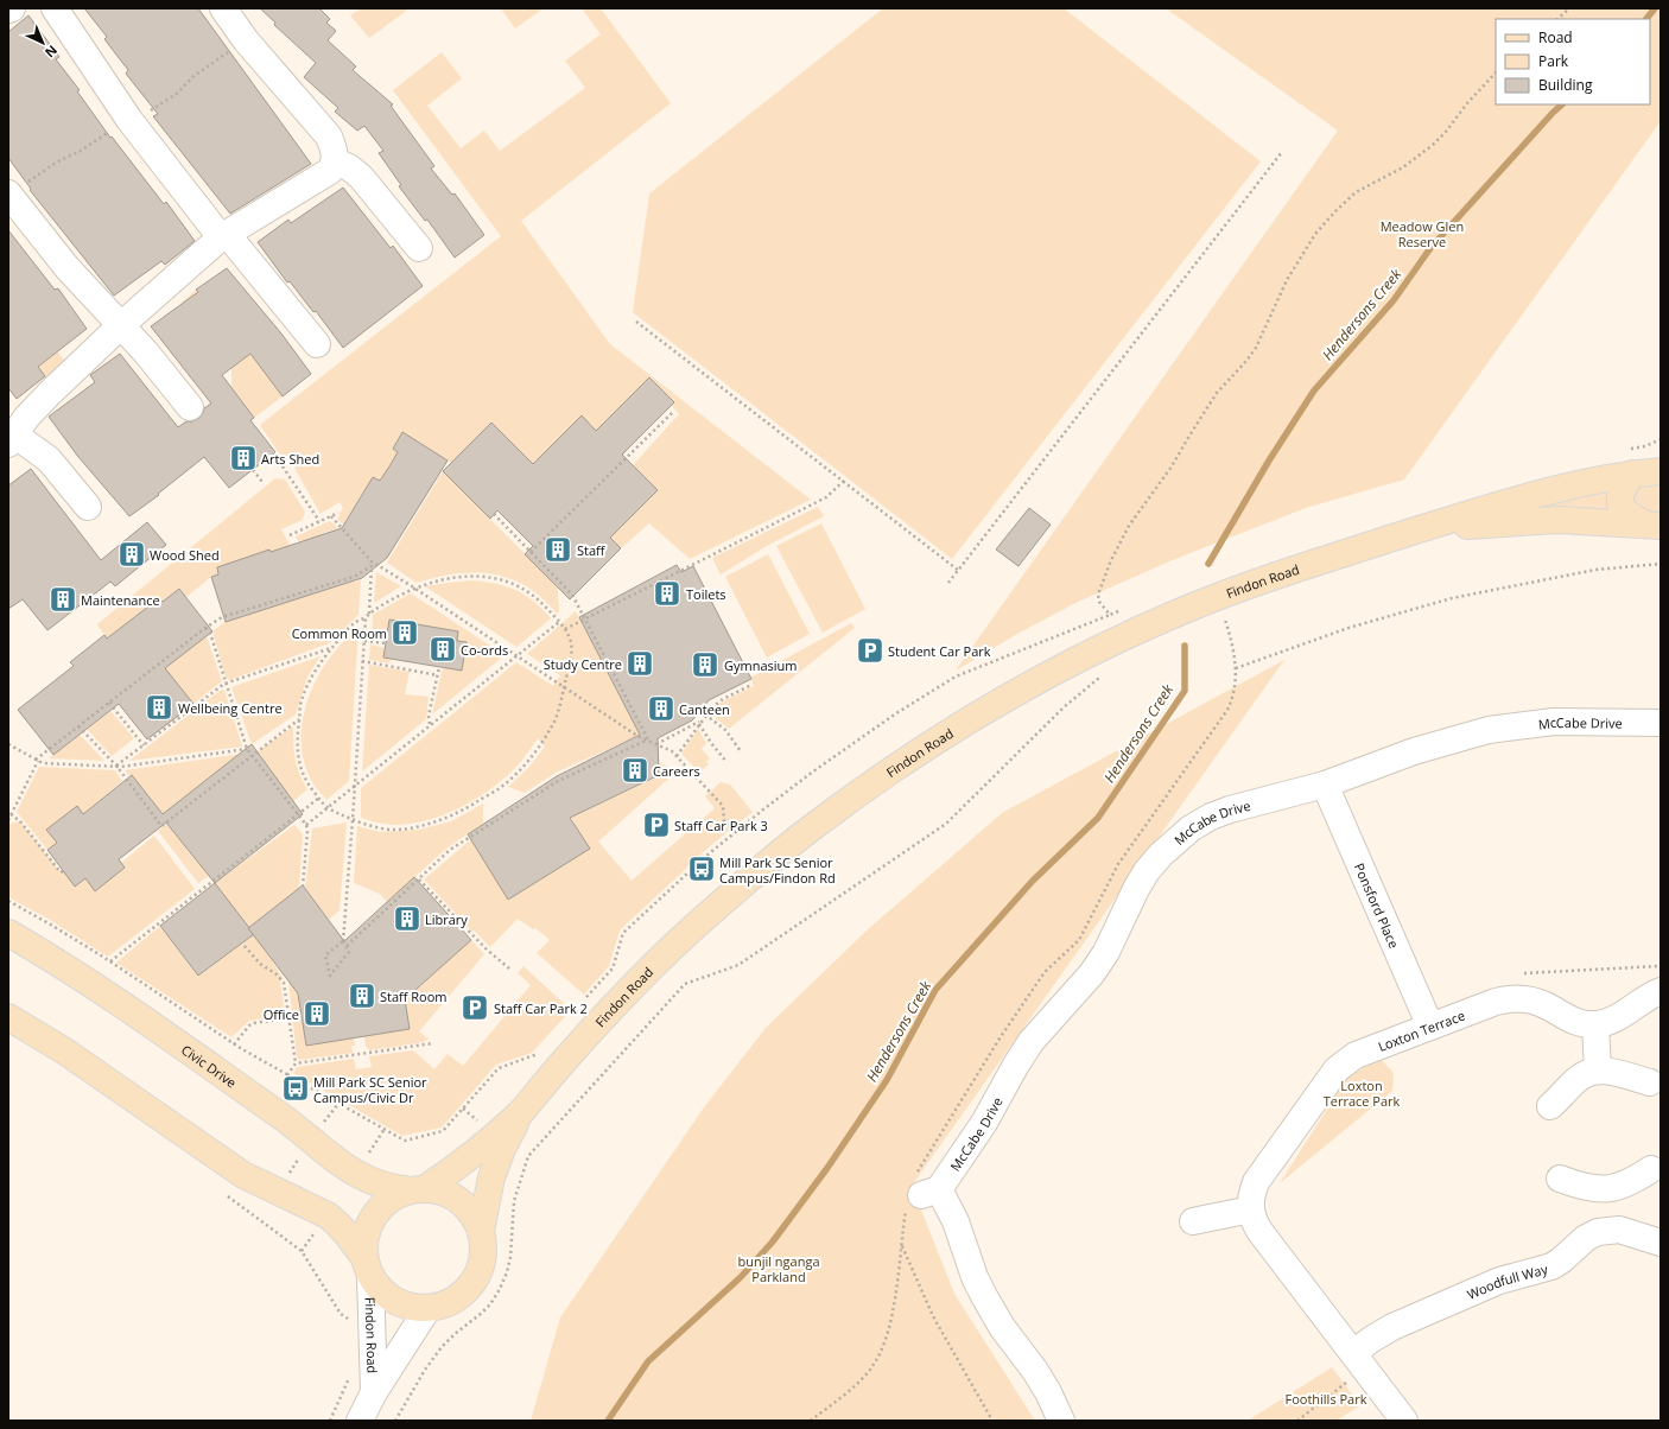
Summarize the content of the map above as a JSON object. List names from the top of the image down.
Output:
{
  "streets": {
    "main road": ["Findon Road", "Civic Drive"],
    "street": [
      "McCabe Drive",
      "Ponsford Place",
      "Loxton Terrace",
      "Woodfull Way"
    ]
  },
  "crossings": [
    ["Findon Road", "Civic Drive"],
    ["McCabe Drive", "Ponsford Place"],
    ["Ponsford Place", "Loxton Terrace"]
  ],
  "water": ["Hendersons Creek"],
  "parks": [
    "Meadow Glen Reserve",
    "Loxton Terrace Park",
    "bunjil nganga Parkland",
    "Foothills Park"
  ],
  "places": {
    "building": [
      "Arts Shed",
      "Staff",
      "Wood Shed",
      "Toilets",
      "Maintenance",
      "Common Room",
      "Co-ords",
      "Study Centre",
      "Gymnasium",
      "Wellbeing Centre",
      "Canteen",
      "Careers",
      "Library",
      "Staff Room",
      "Office"
    ],
    "parking": ["Student Car Park", "Staff Car Park 3", "Staff Car Park 2"],
    "bus stop": ["Mill Park SC Senior Campus/Findon Rd", "Mill Park SC Senior Campus/Civic Dr"]
  },
  "legend": ["Road", "Park", "Building"],
  "north": "bottom right"
}
